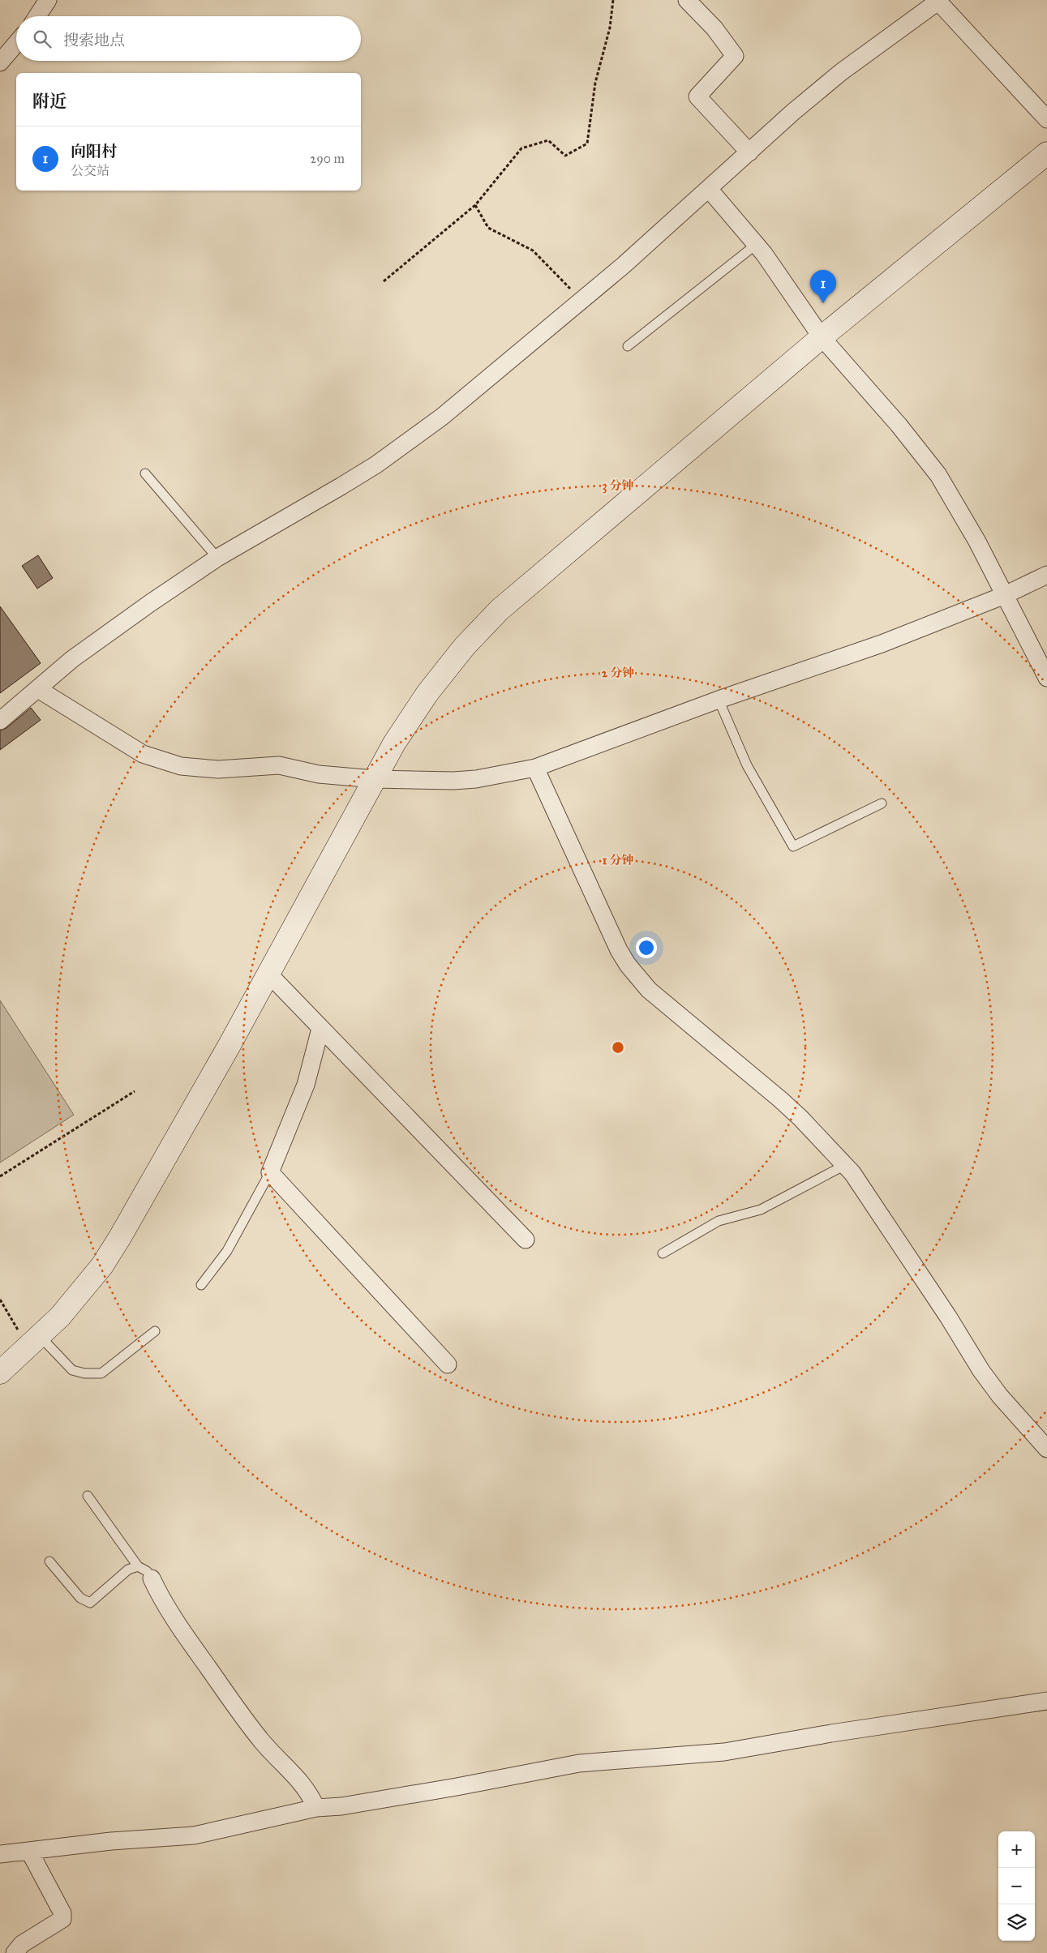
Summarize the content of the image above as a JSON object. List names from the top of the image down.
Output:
{
  "page": {
    "search": "搜索地点",
    "heading": "附近",
    "list": [
      {
        "mark": "1",
        "name": "向阳村",
        "note": "公交站",
        "value": "290 m"
      }
    ],
    "pins": "1",
    "map_buttons": ["+", "−"]
  },
  "rings": ["3 分钟", "2 分钟", "1 分钟"]
}
